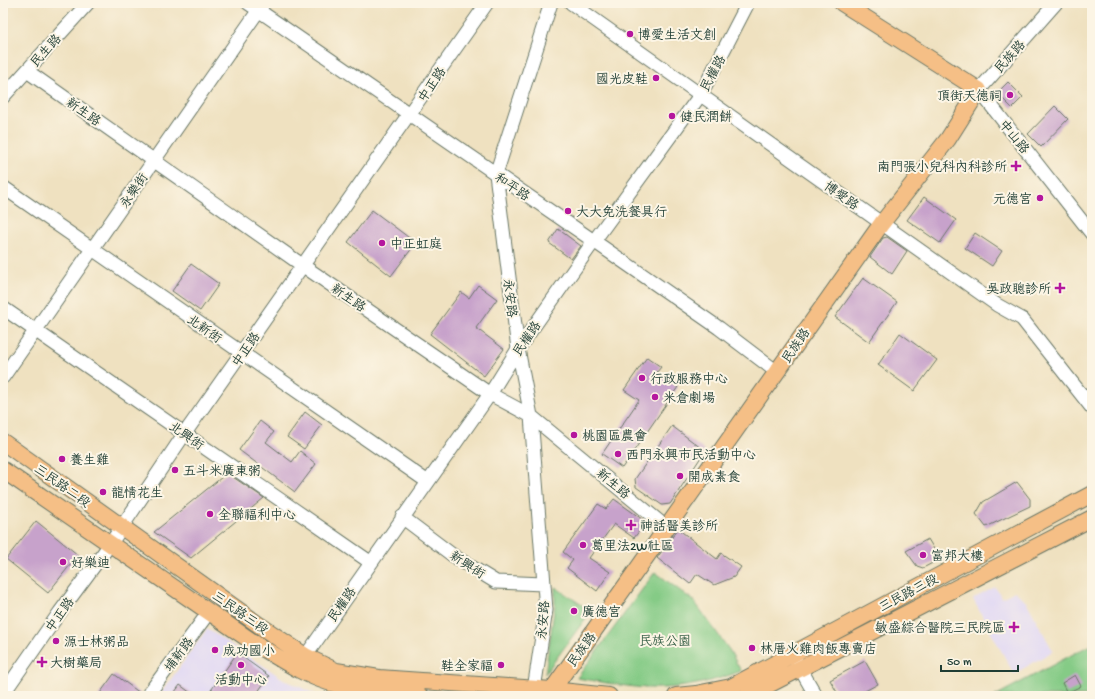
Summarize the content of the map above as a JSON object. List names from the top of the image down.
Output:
{
  "streets": {
    "main road": [
      "民族路",
      "中山路",
      "三民路二段",
      "三民路三段"
    ],
    "street": [
      "民生路",
      "民權路",
      "中正路",
      "新生路",
      "和平路",
      "永樂街",
      "博愛路",
      "永安路",
      "北新街",
      "北興街",
      "新興街",
      "埔新路"
    ]
  },
  "crossings": [
    ["民生路", "新生路"],
    ["民族路", "新生路"],
    ["民族路", "中山路"],
    ["民族路", "和平路"],
    ["民族路", "博愛路"],
    ["民族路", "永安路"],
    ["民族路", "三民路三段"],
    ["民權路", "新生路"],
    ["民權路", "和平路"],
    ["民權路", "博愛路"],
    ["民權路", "永安路"],
    ["民權路", "北新街"],
    ["民權路", "北興街"],
    ["民權路", "新興街"],
    ["民權路", "三民路三段"],
    ["中正路", "新生路"],
    ["中正路", "和平路"],
    ["中正路", "北新街"],
    ["中正路", "北興街"],
    ["中正路", "三民路二段"],
    ["中正路", "三民路三段"],
    ["新生路", "永樂街"],
    ["新生路", "永安路"],
    ["和平路", "永樂街"],
    ["和平路", "永安路"],
    ["永樂街", "北新街"],
    ["永樂街", "北興街"],
    ["永安路", "新興街"],
    ["永安路", "三民路三段"],
    ["三民路二段", "三民路三段"],
    ["三民路三段", "埔新路"]
  ],
  "parks": ["民族公園"],
  "places": {
    "other": [
      "博愛生活文創",
      "國光皮鞋",
      "頂街天德祠",
      "健民潤餅",
      "元德宮",
      "大大免洗餐具行",
      "中正虹庭",
      "行政服務中心",
      "米倉劇場",
      "桃園區農會",
      "西門永興市民活動中心",
      "養生雞",
      "五斗米廣東粥",
      "開成素食",
      "龍情花生",
      "全聯福利中心",
      "葛里法2W社區",
      "富邦大樓",
      "好樂迪",
      "廣德宮",
      "源士林粥品",
      "林厝火雞肉飯專賣店",
      "成功國小",
      "活動中心",
      "鞋全家福"
    ],
    "health": [
      "南門張小兒科內科診所",
      "吳政聰診所",
      "神話醫美診所",
      "敏盛綜合醫院三民院區",
      "大樹藥局"
    ]
  },
  "scale_bar": "50 m"
}
